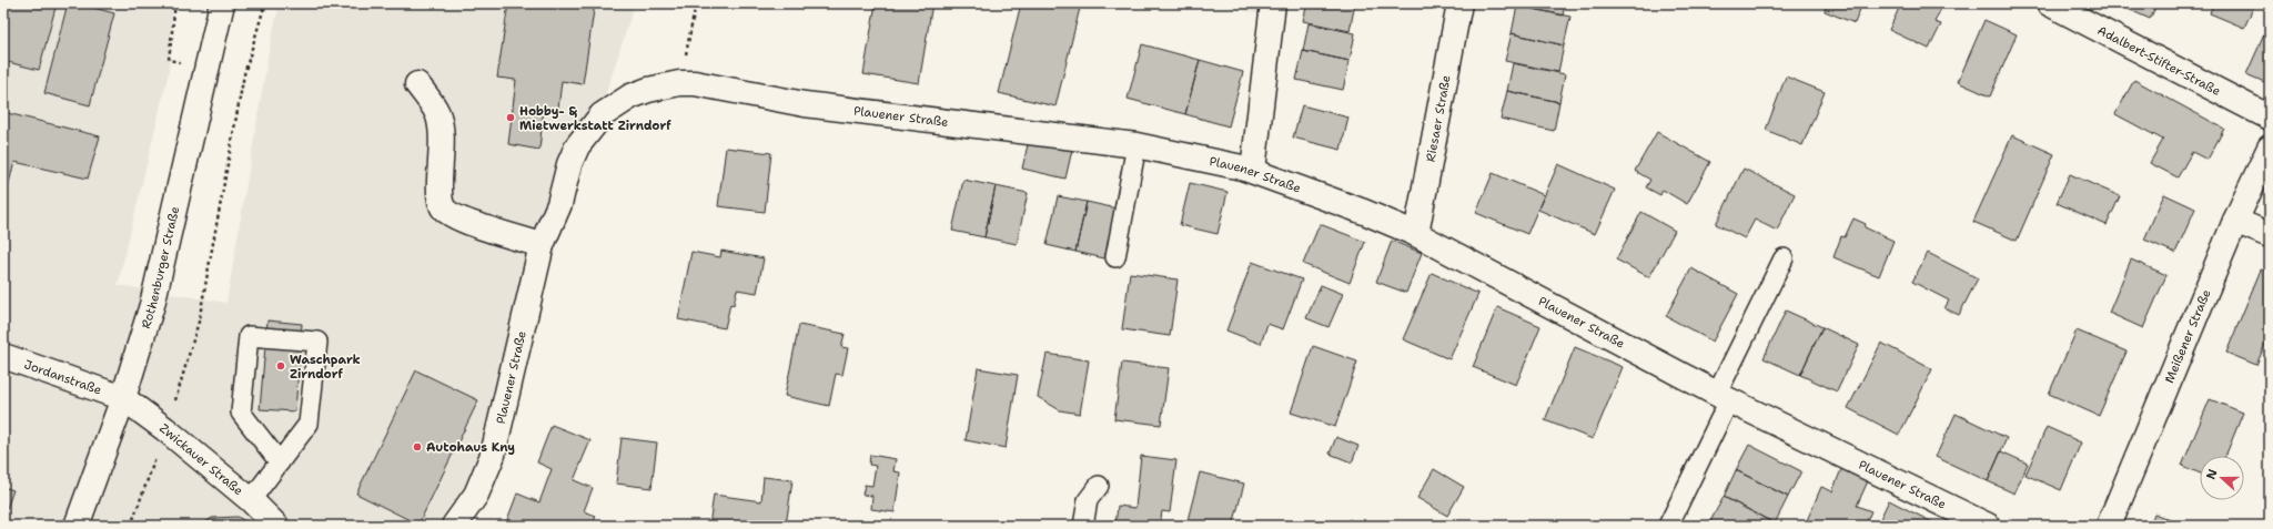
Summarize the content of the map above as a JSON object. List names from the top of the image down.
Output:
{
  "streets": {
    "street": [
      "Adalbert-Stifter-Straße",
      "Plauener Straße",
      "Riesaer Straße",
      "Rothenburger Straße",
      "Meißener Straße",
      "Jordanstraße",
      "Zwickauer Straße"
    ]
  },
  "crossings": [
    ["Plauener Straße", "Riesaer Straße"],
    ["Rothenburger Straße", "Jordanstraße"],
    ["Rothenburger Straße", "Zwickauer Straße"],
    ["Jordanstraße", "Zwickauer Straße"]
  ],
  "places": ["Hobby- & Mietwerkstatt Zirndorf", "Waschpark Zirndorf", "Autohaus Kny"],
  "north": "left"
}
